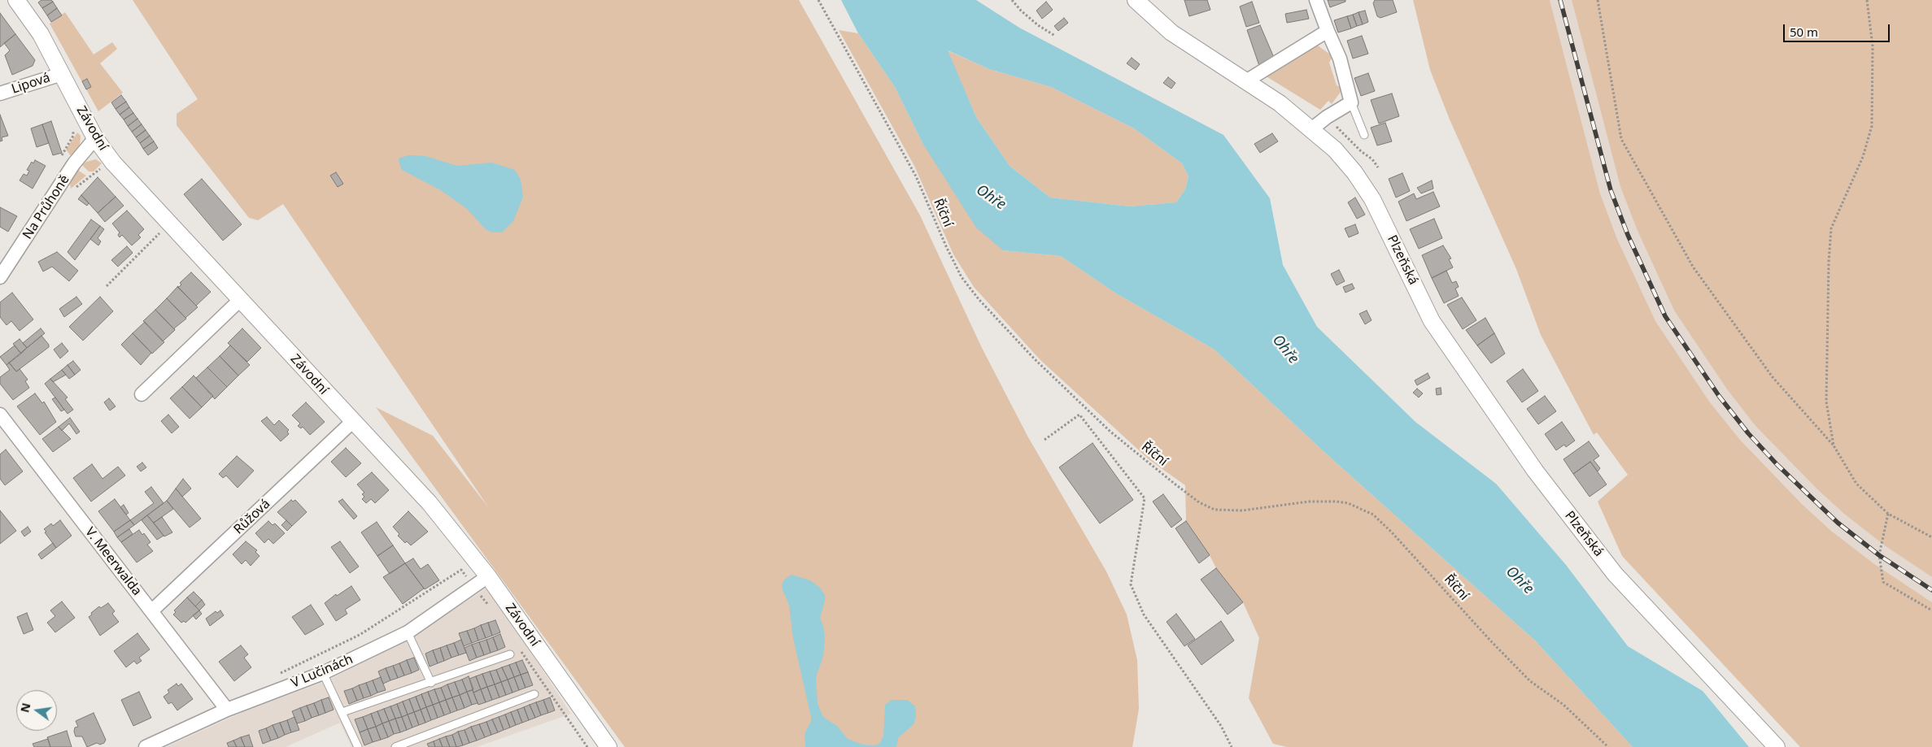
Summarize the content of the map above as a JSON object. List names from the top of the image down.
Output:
{
  "streets": {
    "street": [
      "Lipová",
      "Závodní",
      "Na Průhoně",
      "Plzeňská",
      "Růžová",
      "V. Meerwalda",
      "V Lučinách"
    ],
    "path": ["Říční"]
  },
  "crossings": [
    ["Lipová", "Závodní"],
    ["Závodní", "Na Průhoně"],
    ["Závodní", "Růžová"],
    ["Závodní", "V Lučinách"],
    ["Růžová", "V. Meerwalda"],
    ["V. Meerwalda", "V Lučinách"]
  ],
  "water": ["Ohře"],
  "scale_bar": "50 m",
  "north": "left"
}
